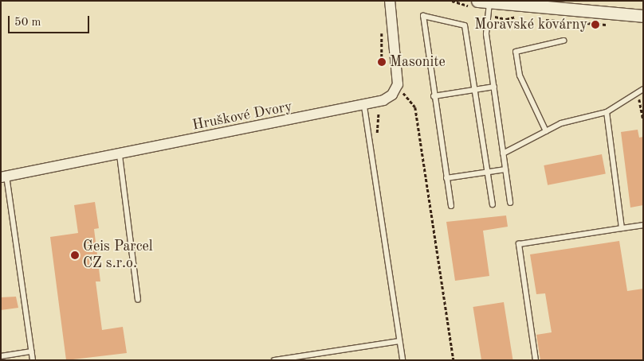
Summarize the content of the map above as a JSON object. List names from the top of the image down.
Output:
{
  "streets": {
    "street": ["Hruškové Dvory"]
  },
  "places": ["Moravské kovárny", "Masonite", "Geis Parcel CZ s.r.o."],
  "scale_bar": "50 m"
}
